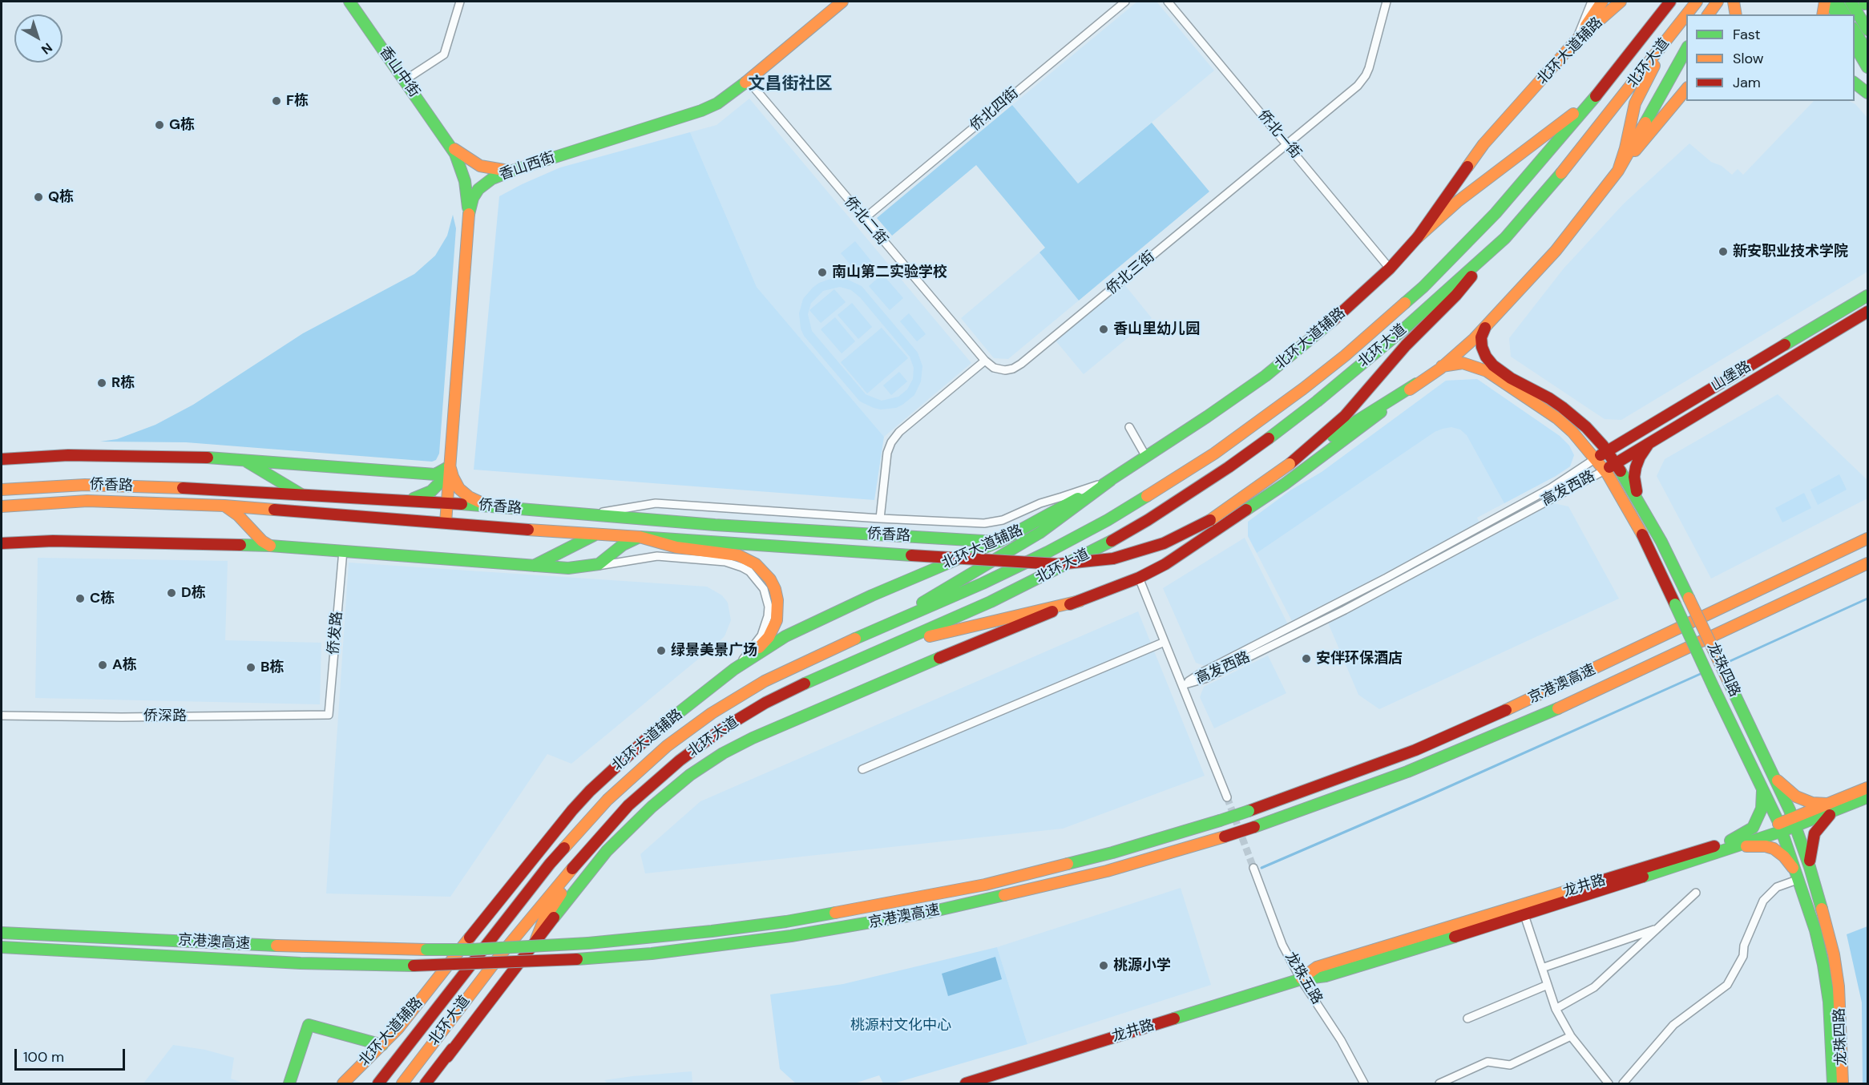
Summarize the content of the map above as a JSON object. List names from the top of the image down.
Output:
{
  "streets": {
    "main road": [
      "北环大道辅路",
      "北环大道",
      "香山中街",
      "香山西街",
      "山堡路",
      "侨香路",
      "龙珠四路",
      "京港澳高速",
      "龙井路"
    ],
    "street": [
      "侨北四街",
      "侨北一街",
      "侨北二街",
      "侨北三街",
      "高发西路",
      "侨发路",
      "侨深路",
      "龙珠五路"
    ]
  },
  "crossings": [
    ["北环大道辅路", "侨北一街"],
    ["北环大道辅路", "侨香路"],
    ["香山中街", "香山西街"],
    ["侨北四街", "侨北二街"],
    ["侨北一街", "侨北三街"],
    ["香山西街", "侨北二街"],
    ["香山西街", "侨香路"],
    ["侨北二街", "侨北三街"],
    ["山堡路", "高发西路"],
    ["山堡路", "龙珠四路"],
    ["高发西路", "龙珠四路"],
    ["侨发路", "侨深路"],
    ["龙珠四路", "龙井路"],
    ["龙井路", "龙珠五路"]
  ],
  "districts": ["文昌街社区"],
  "parks": ["桃源村文化中心"],
  "places": [
    "F栋",
    "G栋",
    "Q栋",
    "新安职业技术学院",
    "南山第二实验学校",
    "香山里幼儿园",
    "R栋",
    "D栋",
    "C栋",
    "绿景美景广场",
    "安伴环保酒店",
    "A栋",
    "B栋",
    "桃源小学"
  ],
  "legend": ["Fast", "Slow", "Jam"],
  "scale_bar": "100 m",
  "north": "bottom right"
}
